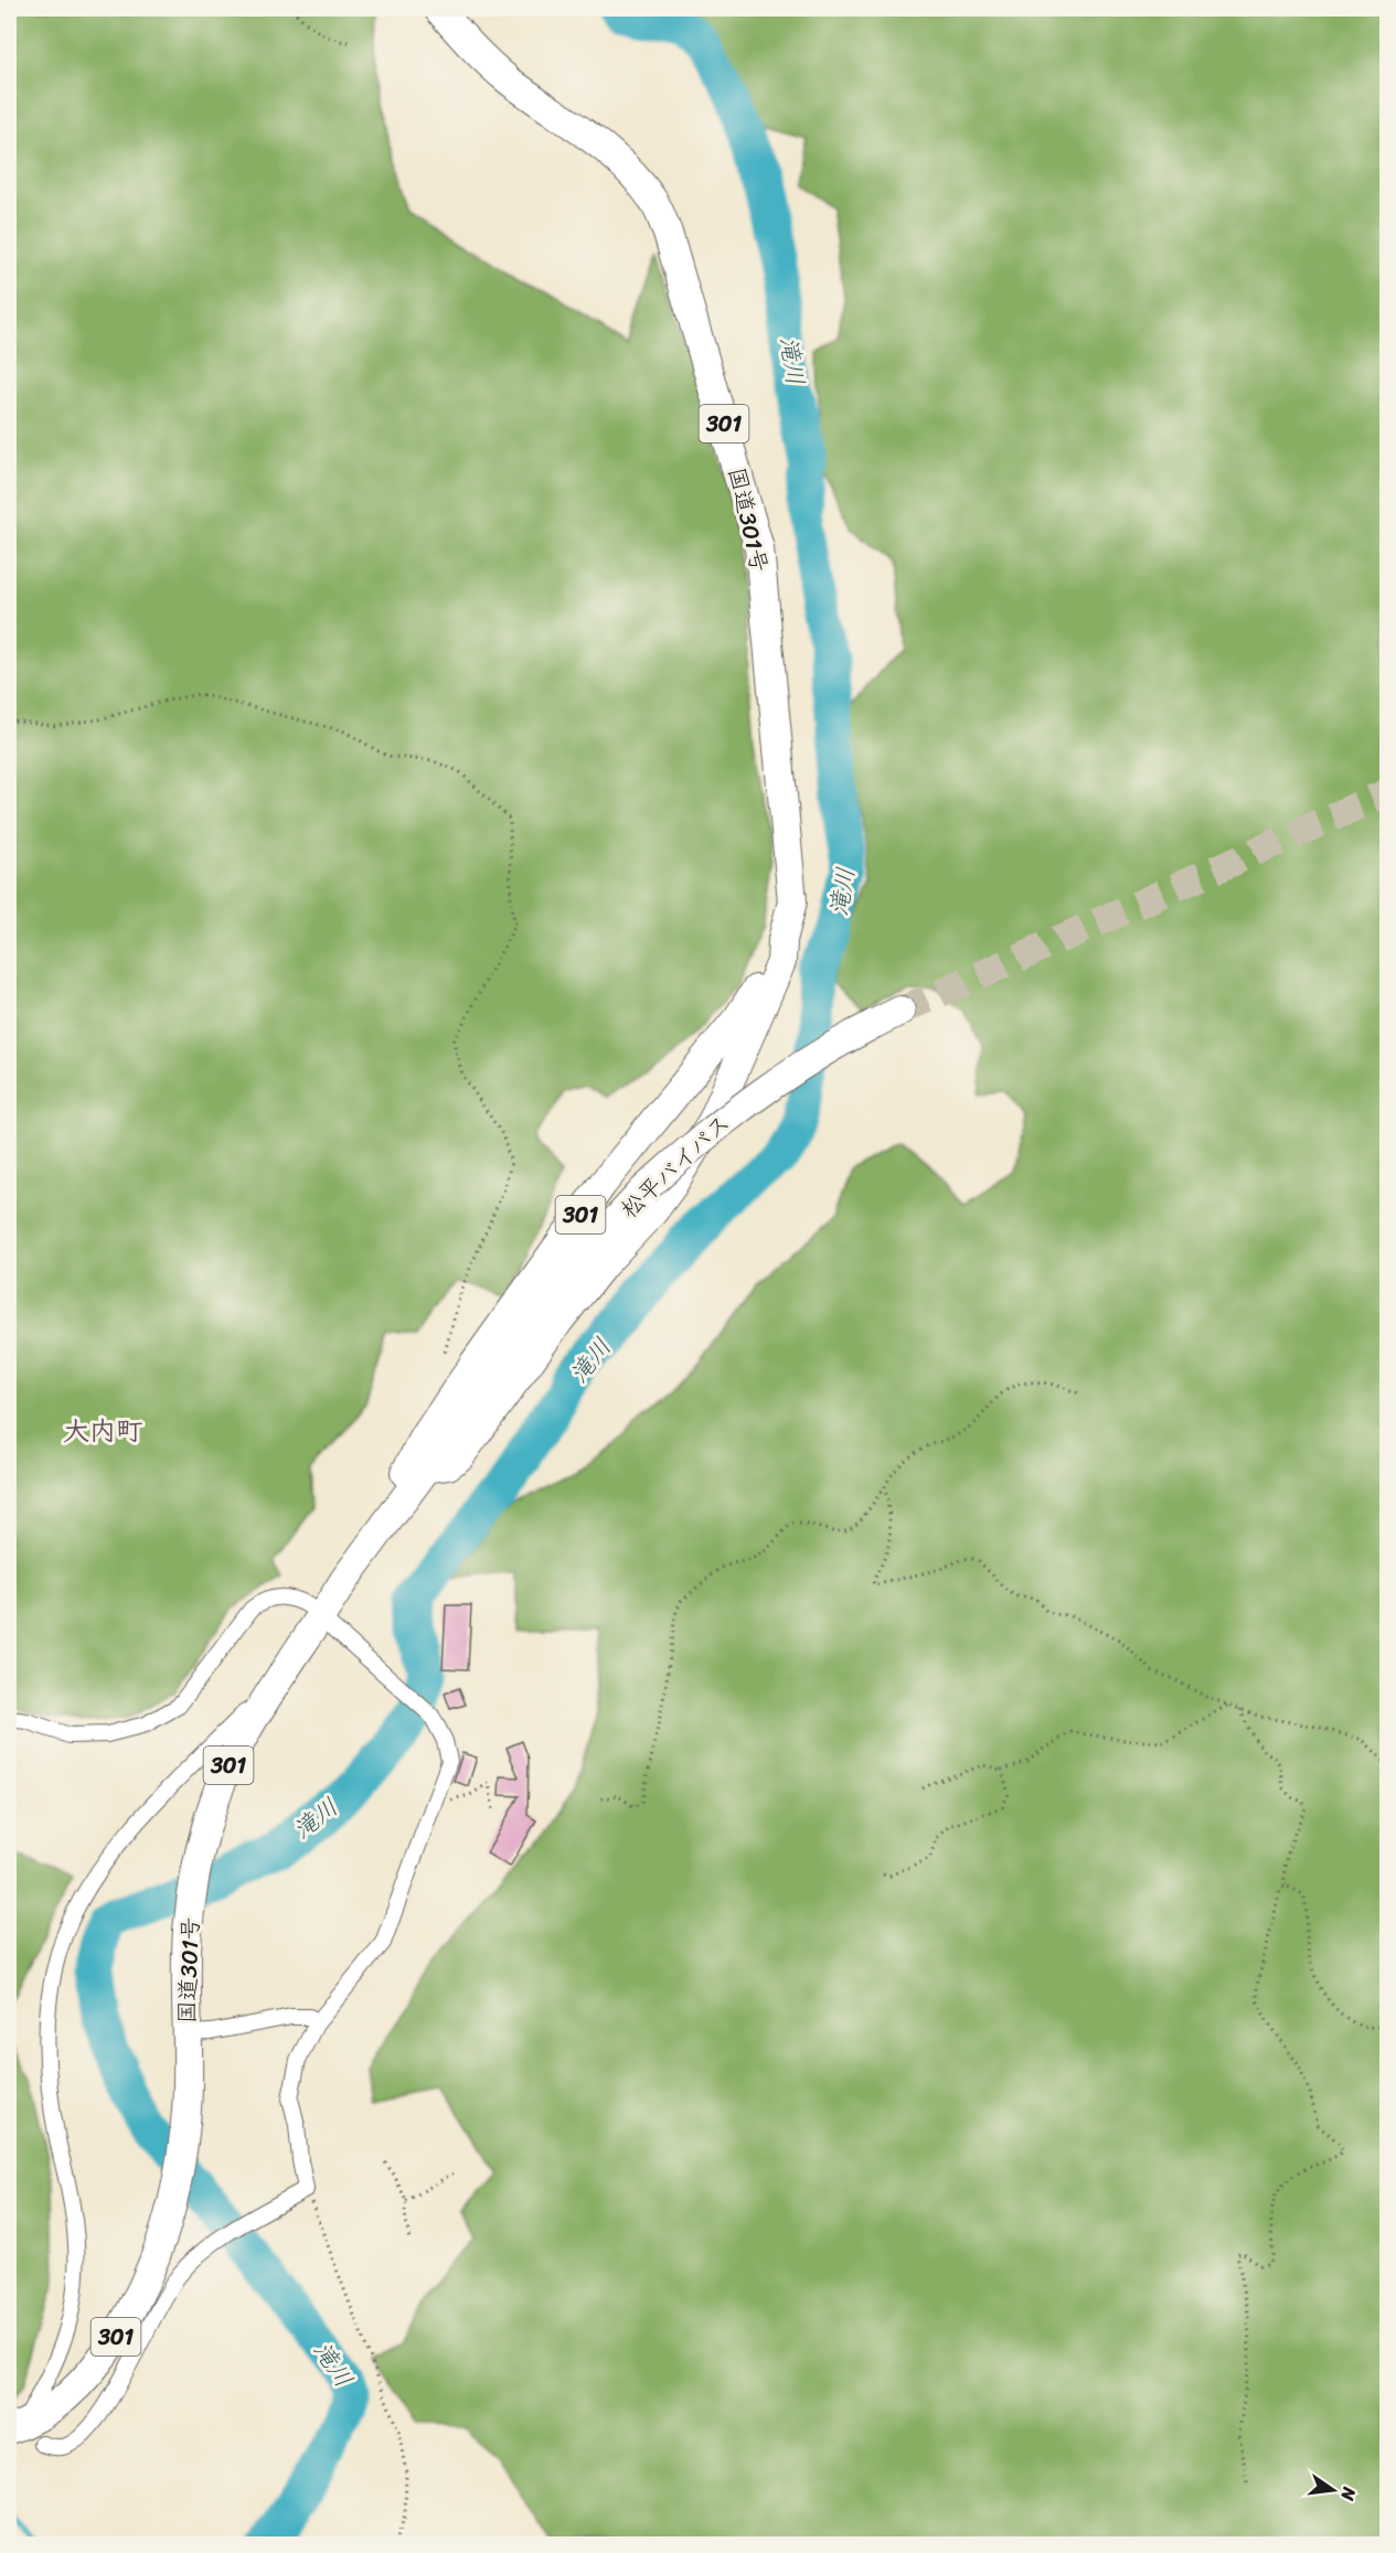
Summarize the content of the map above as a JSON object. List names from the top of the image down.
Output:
{
  "streets": {
    "highway": ["301", "国道301号", "松平バイパス"]
  },
  "crossings": [
    ["301", "国道301号"],
    ["301", "松平バイパス"],
    ["国道301号", "松平バイパス"]
  ],
  "districts": ["大内町"],
  "water": ["滝川"],
  "north": "right"
}
